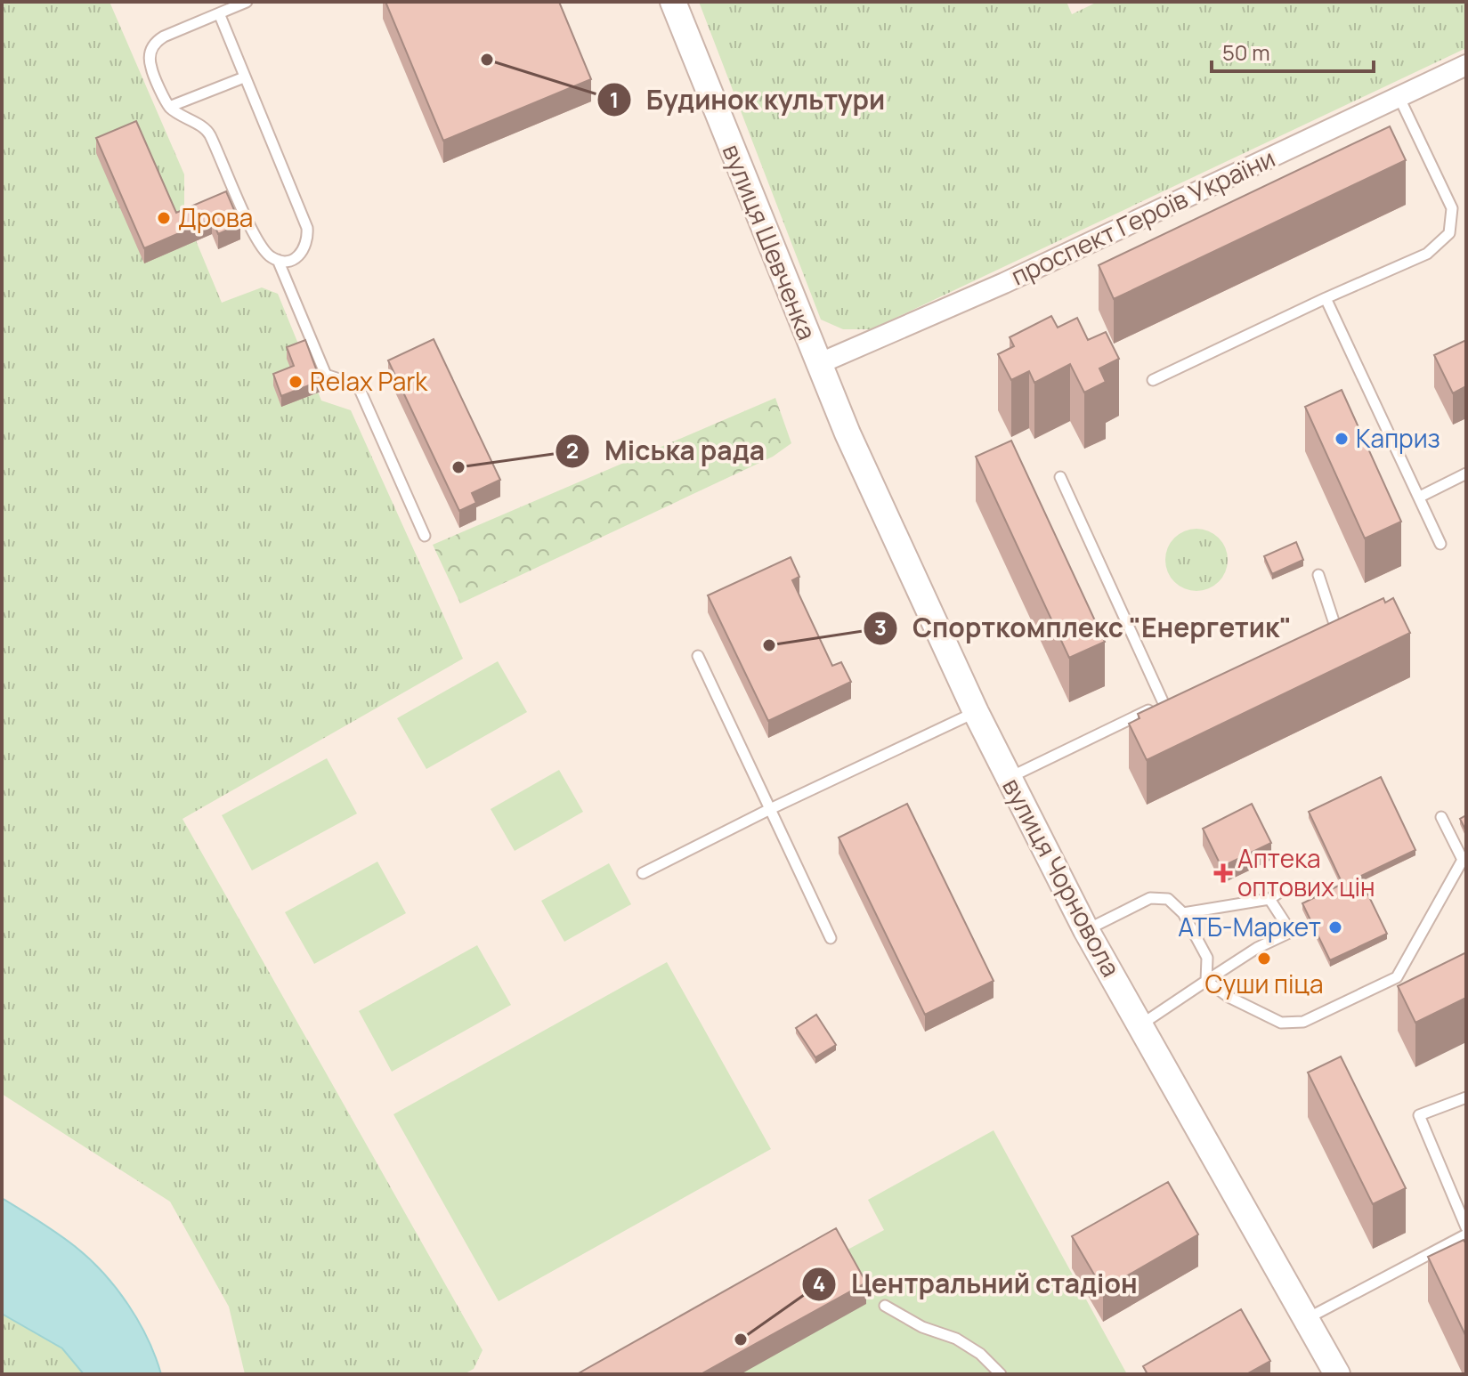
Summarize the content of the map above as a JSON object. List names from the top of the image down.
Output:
{
  "streets": {
    "street": ["проспект Героїв України", "вулиця Шевченка", "вулиця Чорновола"]
  },
  "crossings": [
    ["проспект Героїв України", "вулиця Шевченка"],
    ["проспект Героїв України", "вулиця Чорновола"],
    ["вулиця Шевченка", "вулиця Чорновола"]
  ],
  "places": {
    "other": [
      "Будинок культури",
      "Дрова",
      "Relax Park",
      "Каприз",
      "Міська рада",
      "Спорткомплекс \"Енергетик\"",
      "АТБ-Маркет",
      "Суши піца",
      "Центральний стадіон"
    ],
    "health": ["Аптека оптових цін"]
  },
  "scale_bar": "50 m"
}
